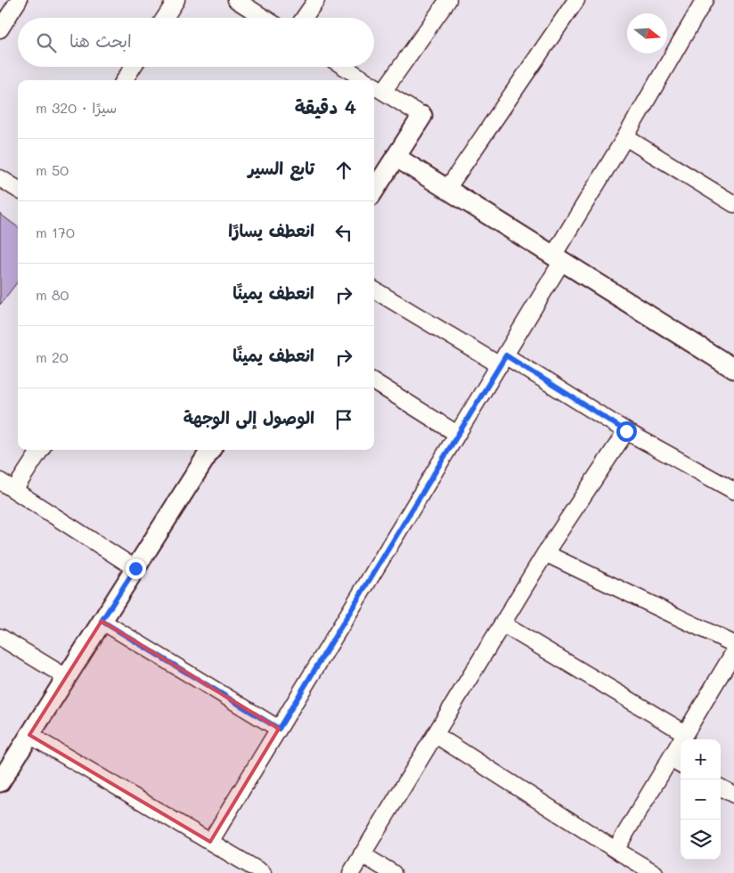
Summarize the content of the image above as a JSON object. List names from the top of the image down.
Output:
{
  "north": "right",
  "page": {
    "search": "ابحث هنا",
    "heading": ["4 دقيقة", "سيرًا · 320 m"],
    "list": [
      ["تابع السير", "50 m"],
      ["انعطف يسارًا", "170 m"],
      ["انعطف يمينًا", "80 m"],
      ["انعطف يمينًا", "20 m"],
      "الوصول إلى الوجهة"
    ],
    "map_buttons": ["+", "−"]
  }
}
